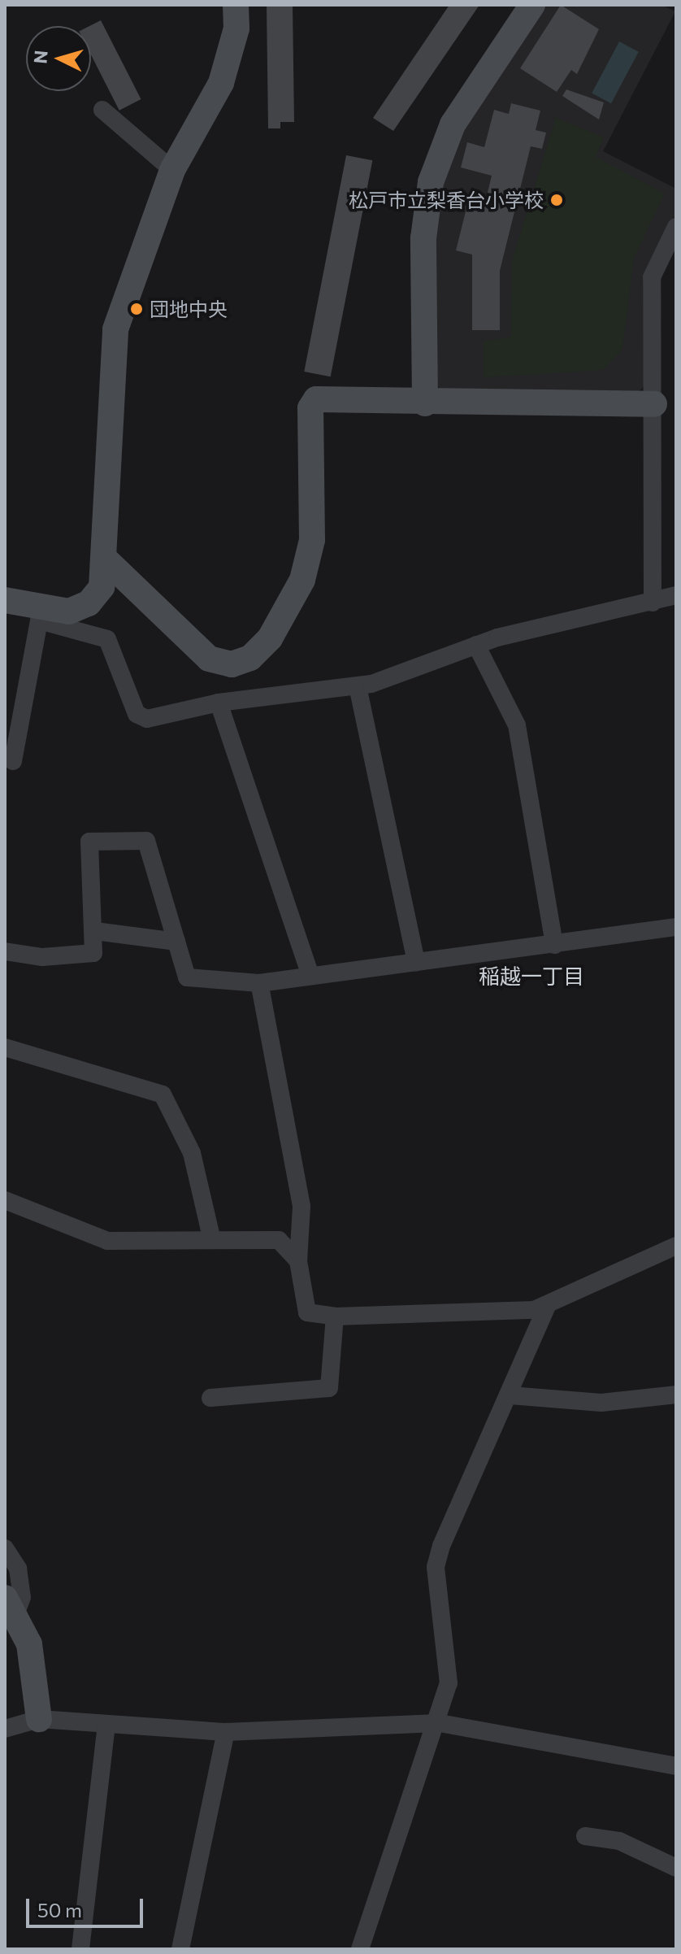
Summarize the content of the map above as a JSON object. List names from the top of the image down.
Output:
{
  "districts": ["稲越一丁目"],
  "places": ["松戸市立梨香台小学校", "団地中央"],
  "scale_bar": "50 m",
  "north": "left"
}
